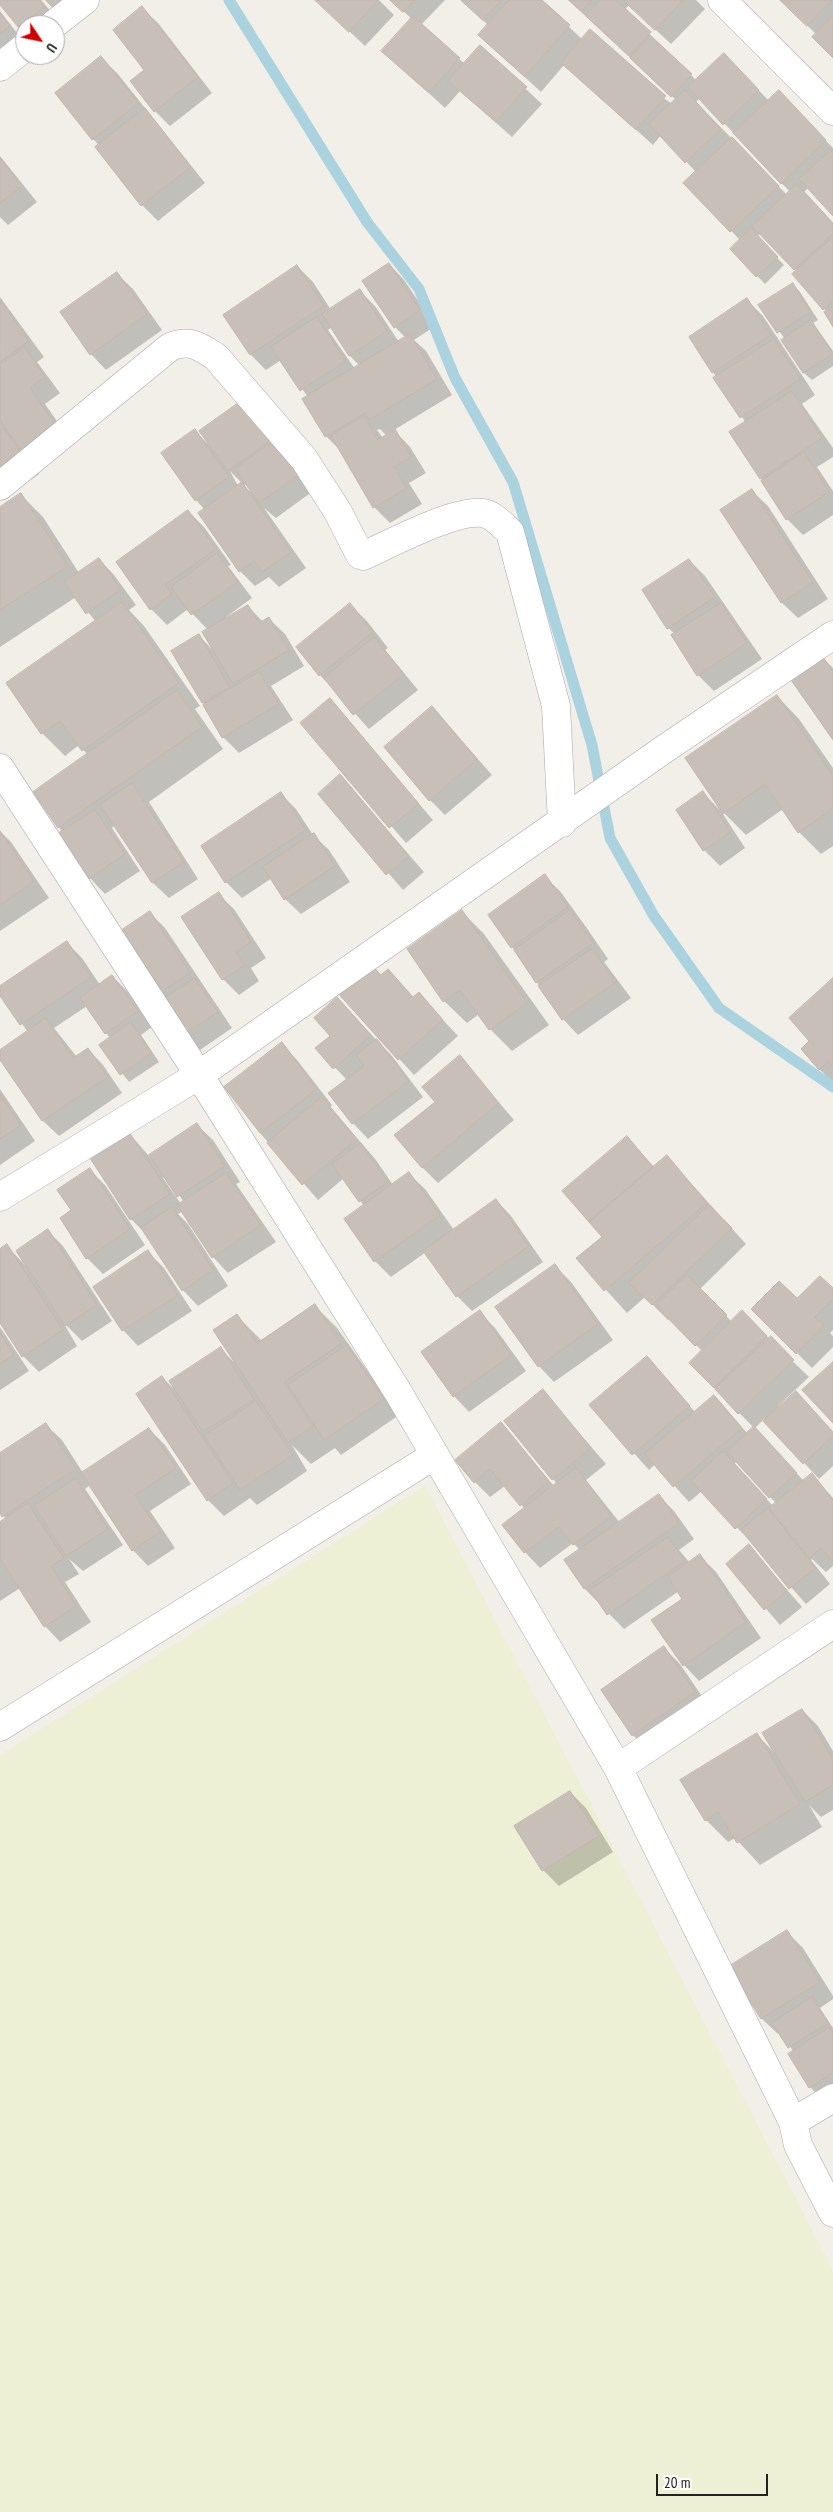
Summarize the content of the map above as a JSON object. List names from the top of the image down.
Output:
{
  "scale_bar": "20 m",
  "north": "bottom right"
}
